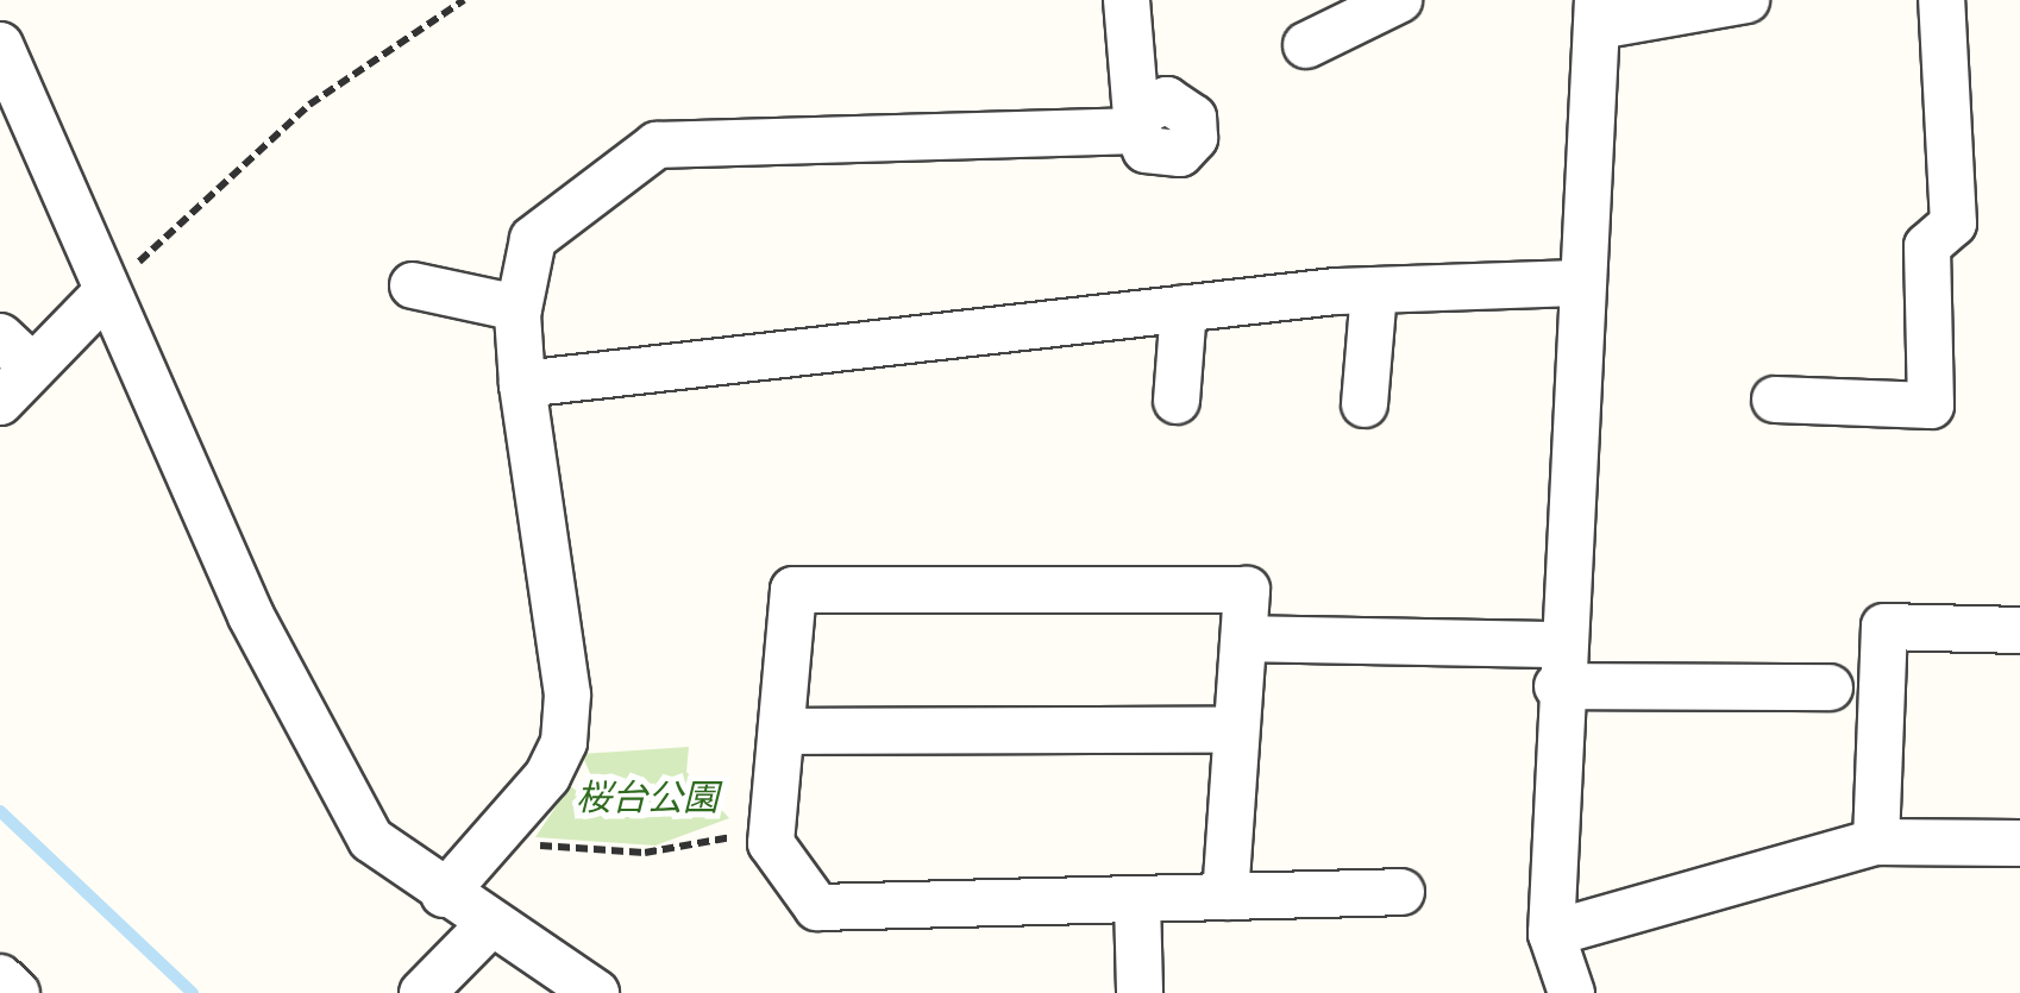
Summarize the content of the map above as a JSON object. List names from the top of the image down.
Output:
{
  "parks": ["桜台公園"]
}
